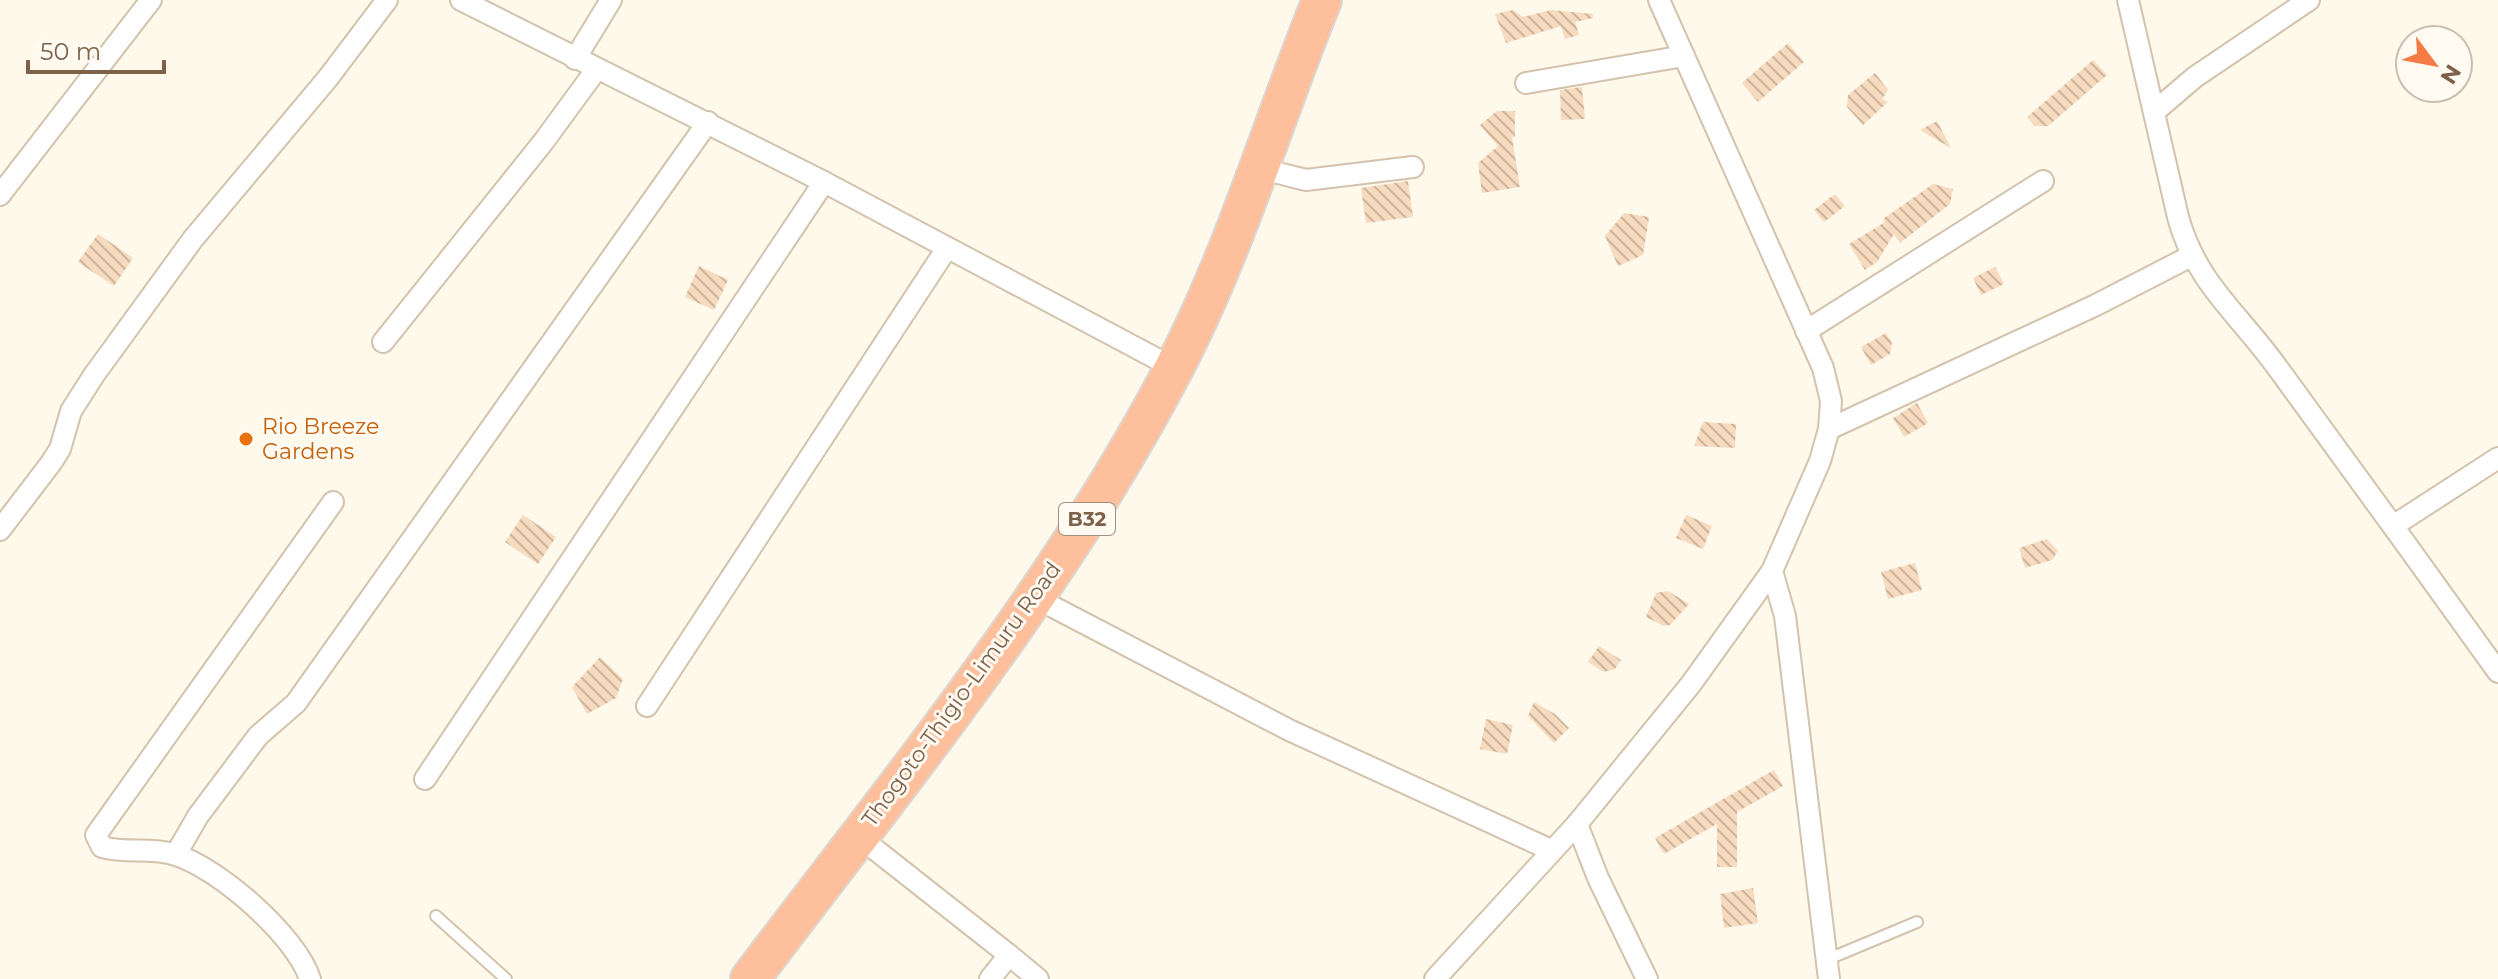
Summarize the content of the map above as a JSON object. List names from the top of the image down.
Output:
{
  "streets": {
    "highway": ["B32", "Thogoto-Thigio-Limuru Road"]
  },
  "places": ["Rio Breeze Gardens"],
  "scale_bar": "50 m",
  "north": "bottom right"
}
